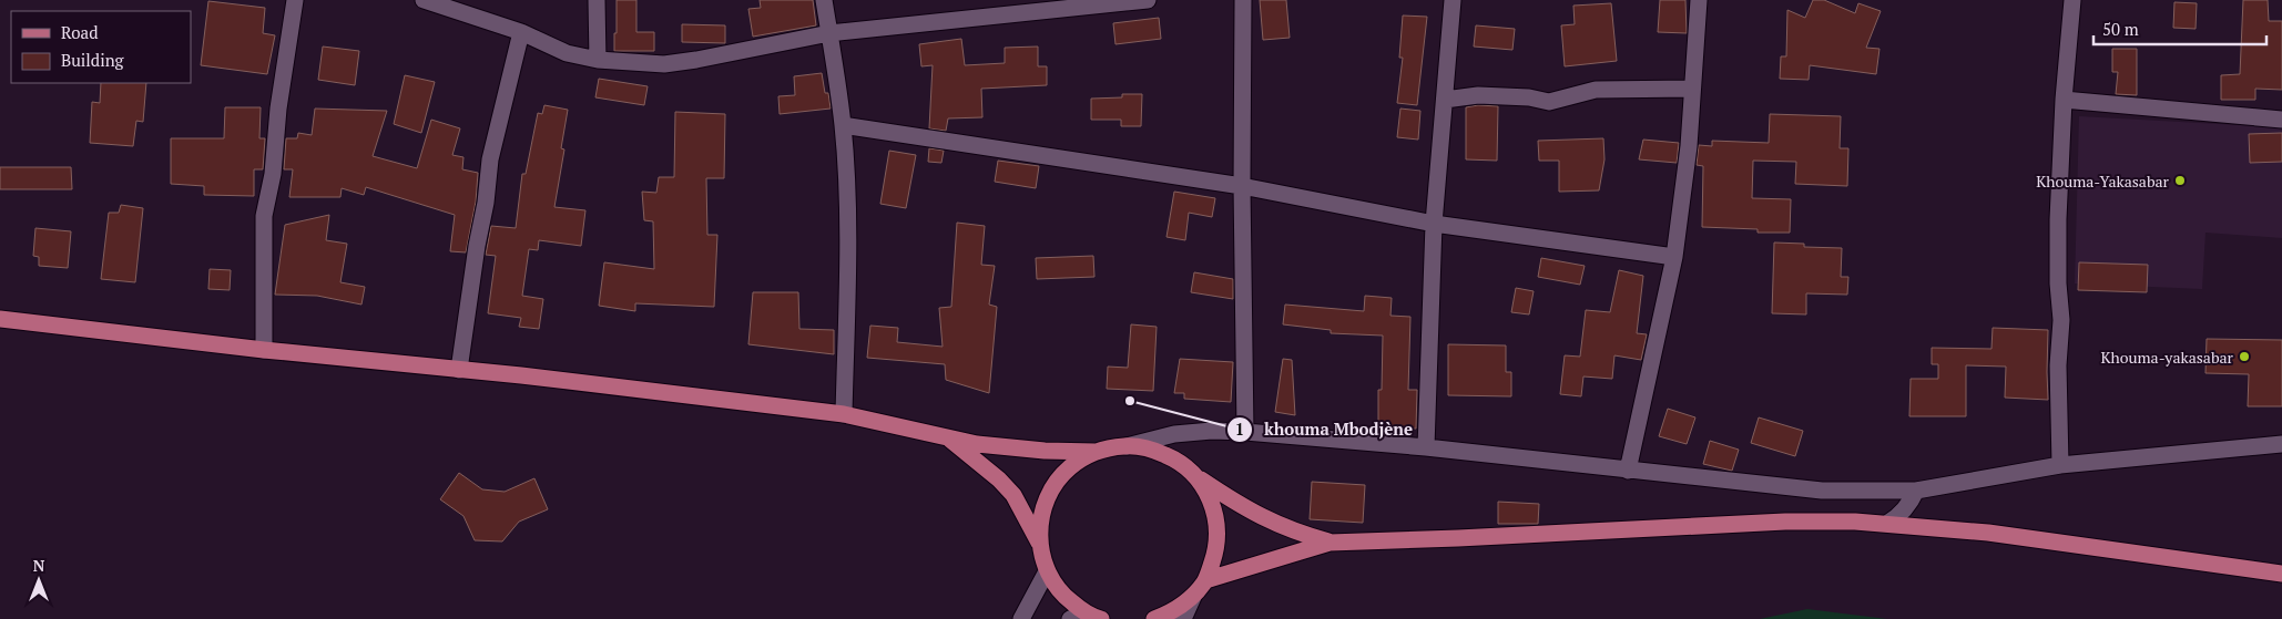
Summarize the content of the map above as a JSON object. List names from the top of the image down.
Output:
{
  "places": ["Khouma-Yakasabar", "Khouma-yakasabar", "khouma Mbodjène"],
  "legend": ["Road", "Building"],
  "scale_bar": "50 m",
  "north": "top"
}
